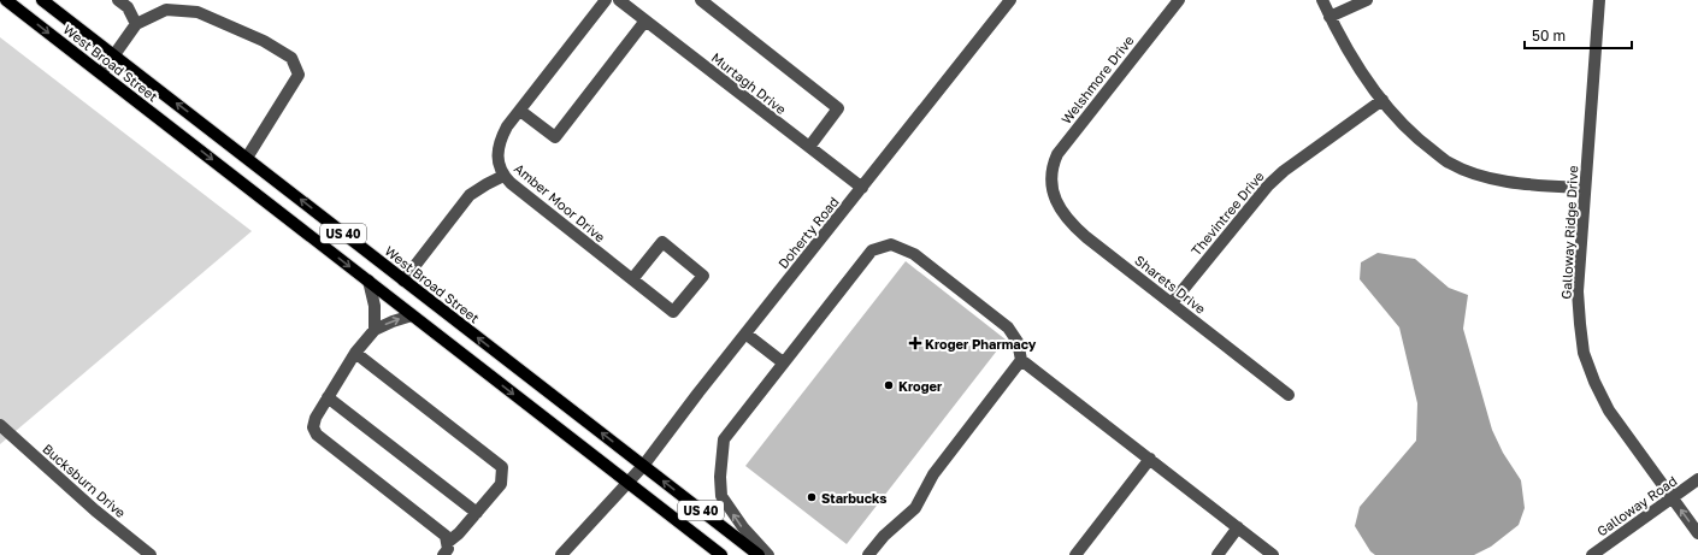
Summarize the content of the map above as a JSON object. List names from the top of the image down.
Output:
{
  "streets": {
    "main road": ["West Broad Street", "US 40"],
    "street": [
      "Welshmore Drive",
      "Murtagh Drive",
      "Amber Moor Drive",
      "Thevintree Drive",
      "Doherty Road",
      "Galloway Ridge Drive",
      "Sharets Drive",
      "Bucksburn Drive",
      "Galloway Road"
    ]
  },
  "crossings": [
    ["West Broad Street", "Doherty Road"],
    ["Welshmore Drive", "Sharets Drive"],
    ["Murtagh Drive", "Doherty Road"],
    ["Thevintree Drive", "Sharets Drive"],
    ["Galloway Ridge Drive", "Galloway Road"]
  ],
  "places": {
    "health": ["Kroger Pharmacy"],
    "other": ["Kroger", "Starbucks"]
  },
  "scale_bar": "50 m"
}
